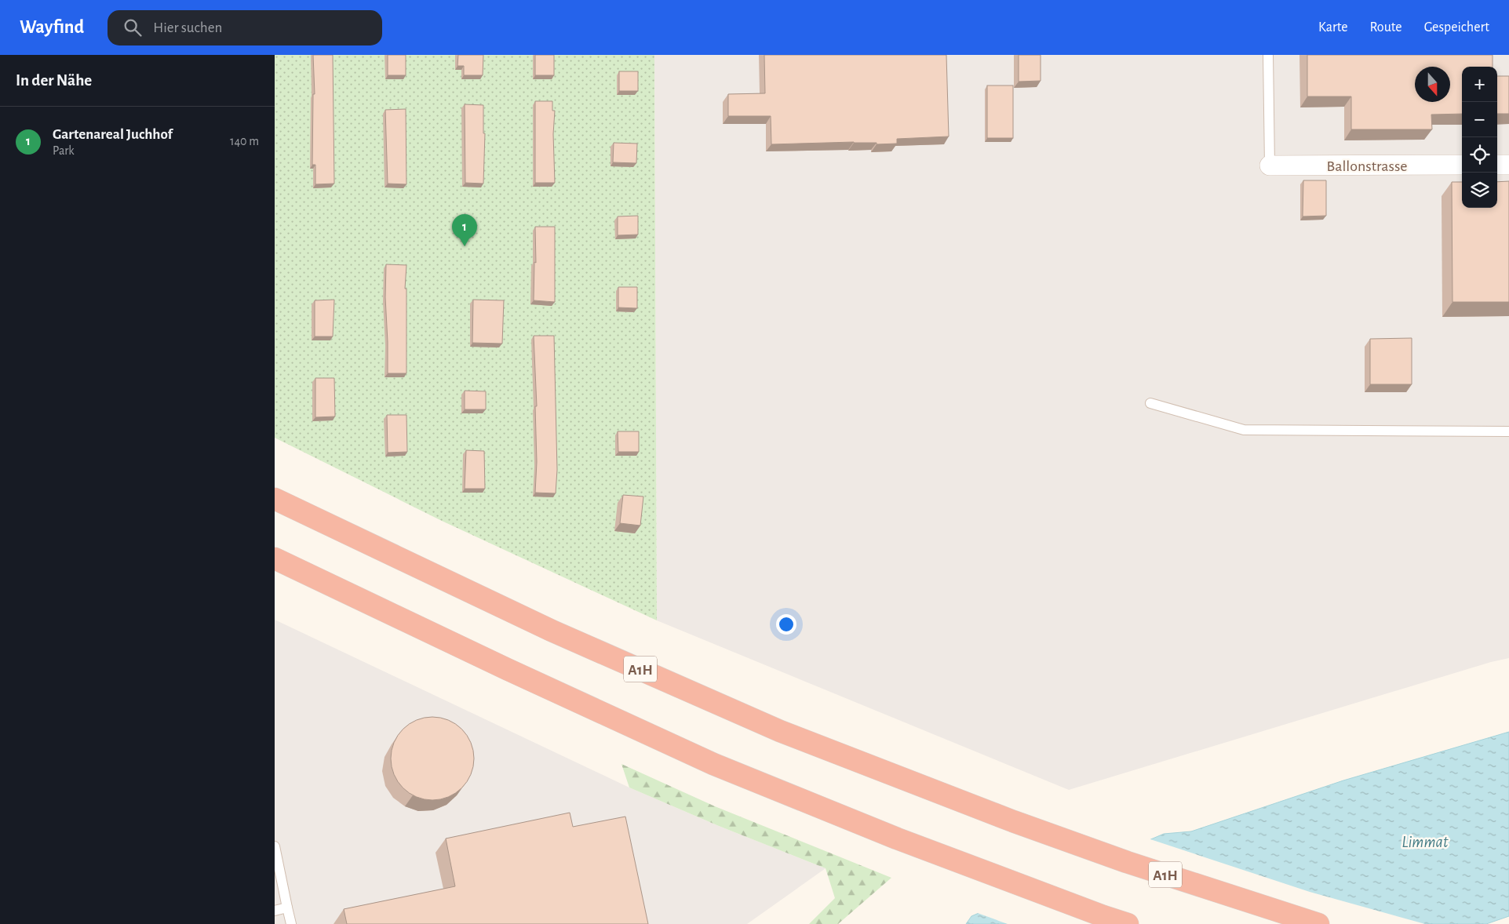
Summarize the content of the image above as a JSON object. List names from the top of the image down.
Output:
{
  "streets": {
    "highway": ["A1H"],
    "street": ["Ballonstrasse"]
  },
  "water": ["Limmat"],
  "north": "bottom",
  "page": {
    "header": "Wayfind",
    "search": "Hier suchen",
    "nav": ["Karte", "Route", "Gespeichert"],
    "heading": "In der Nähe",
    "map_buttons": ["+", "−"],
    "list": [
      {
        "mark": "1",
        "name": "Gartenareal Juchhof",
        "note": "Park",
        "value": "140 m"
      }
    ],
    "pins": "1"
  }
}
